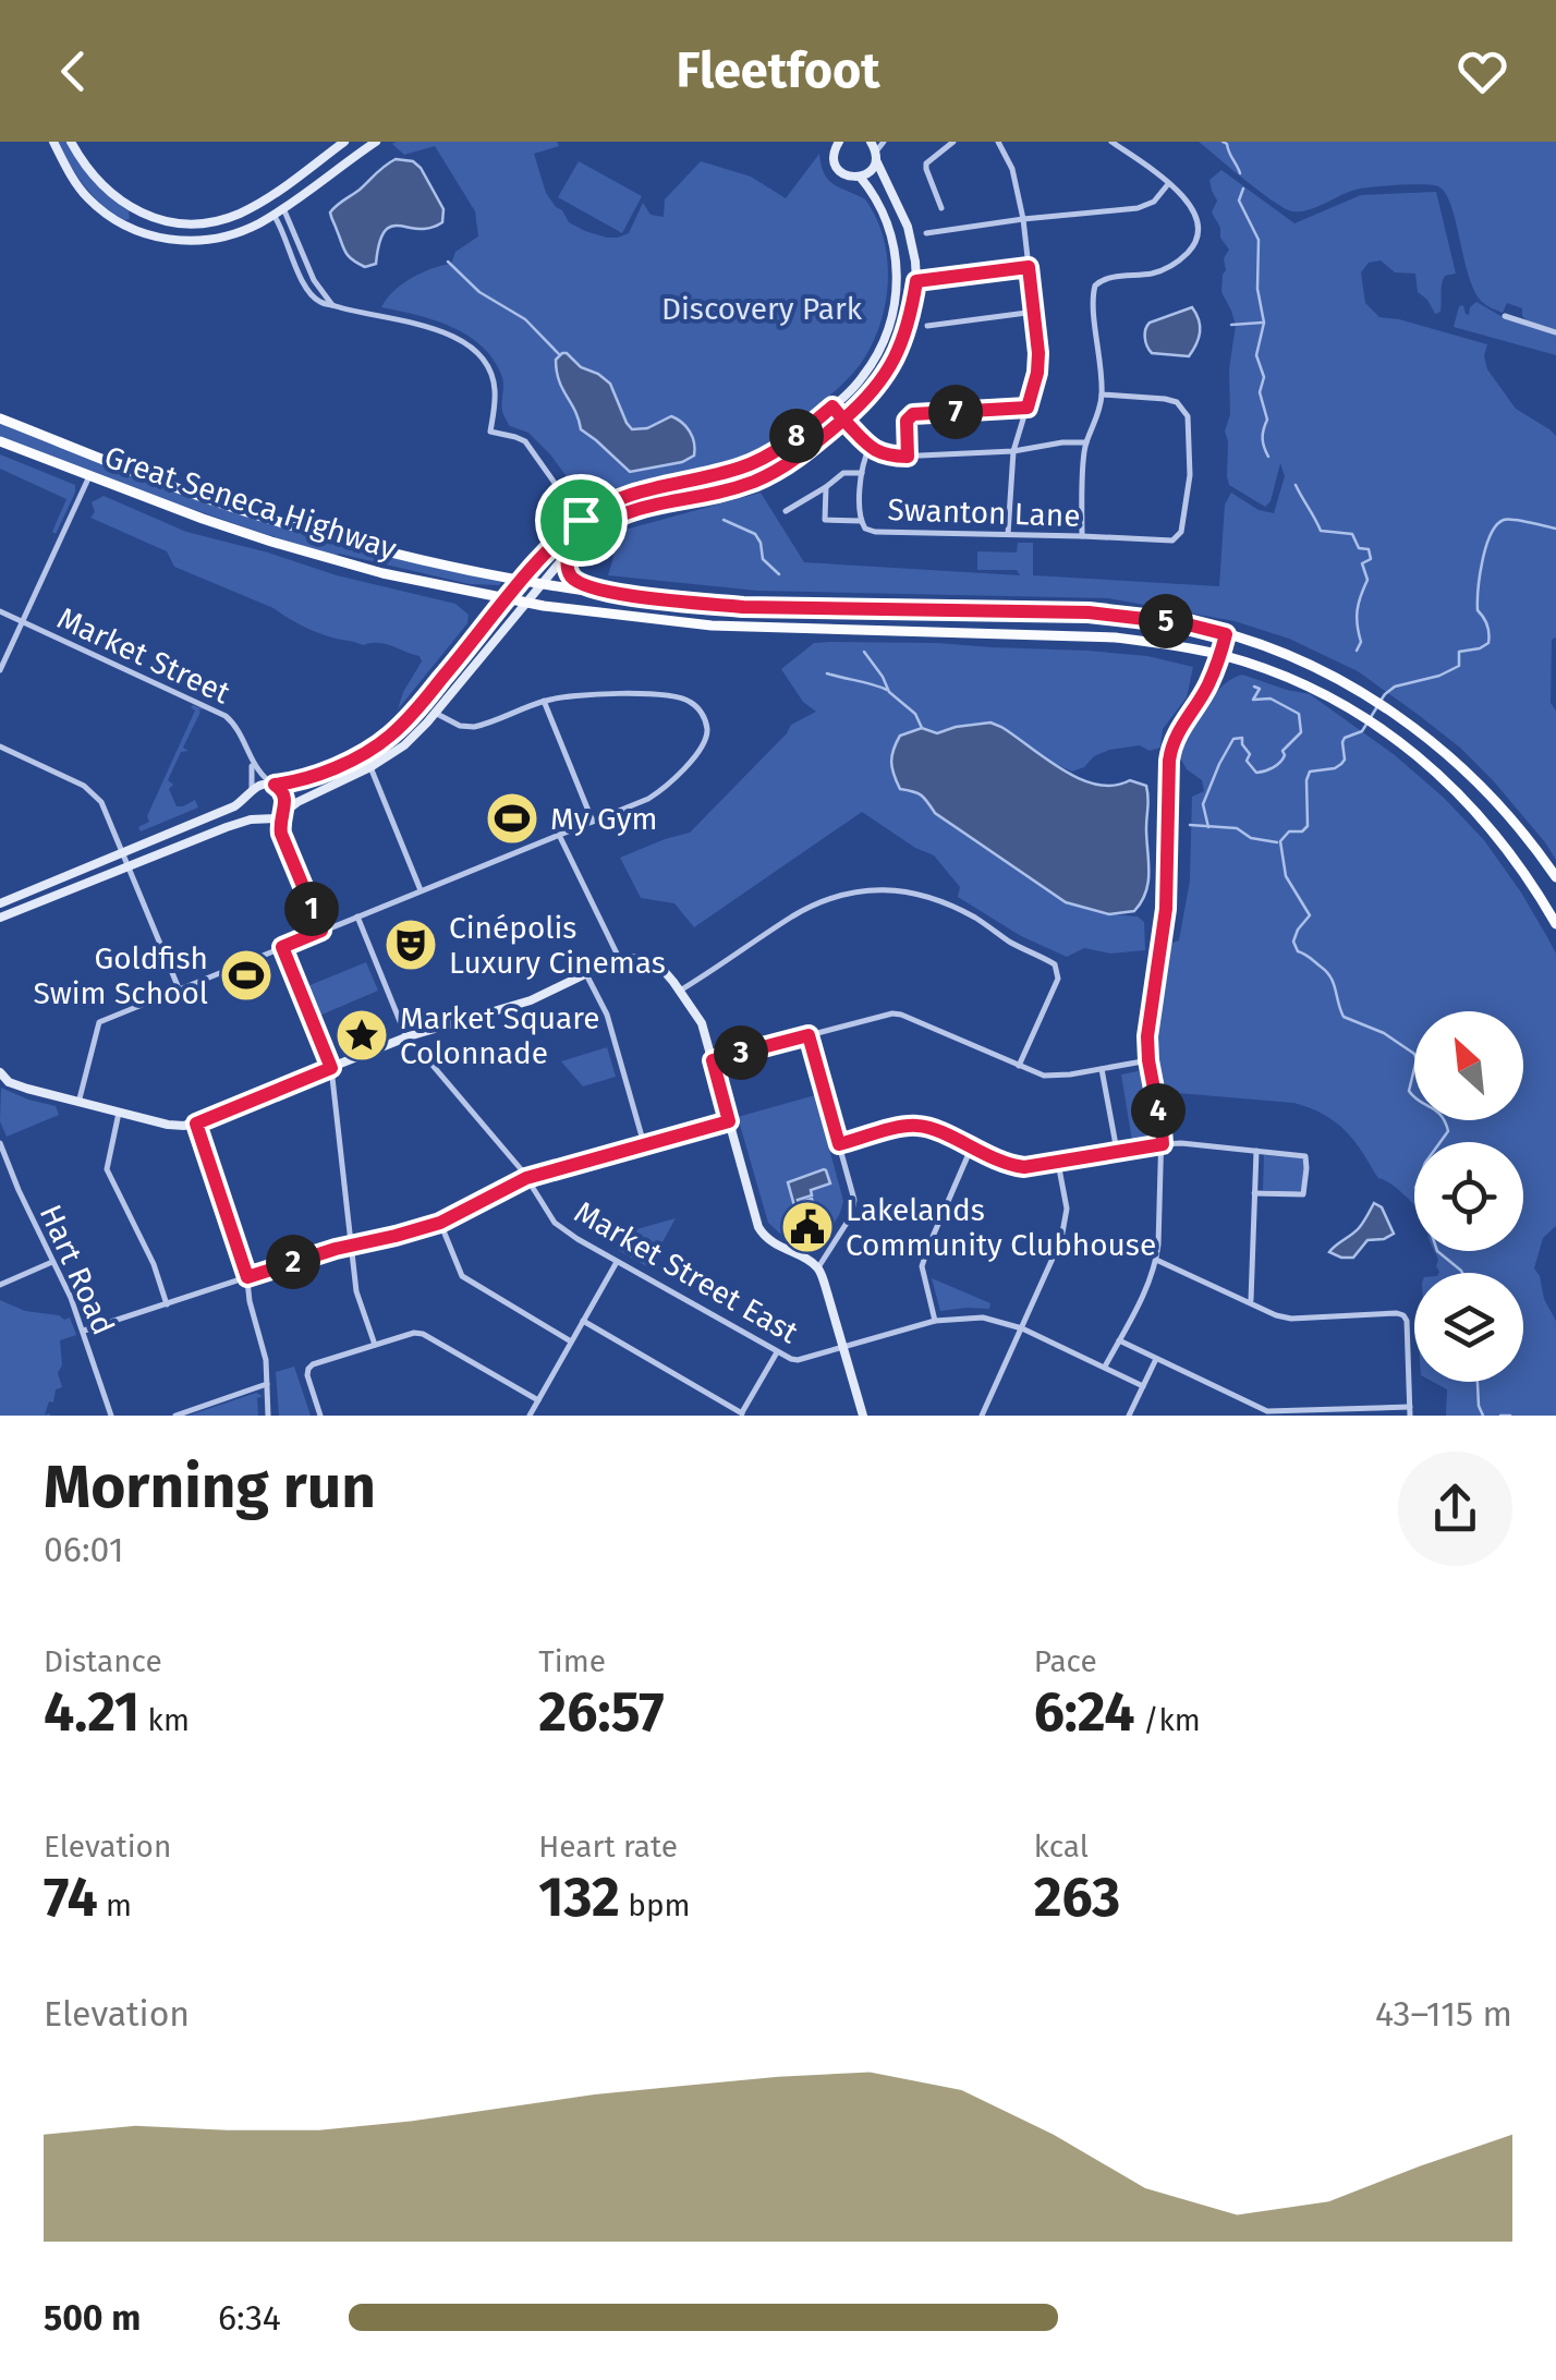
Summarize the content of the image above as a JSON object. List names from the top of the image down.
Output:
{
  "streets": {
    "main road": ["Great Seneca Highway"],
    "street": [
      "Swanton Lane",
      "Market Street",
      "Hart Road",
      "Market Street East"
    ]
  },
  "parks": ["Discovery Park"],
  "places": {
    "sports": ["My Gym", "Goldfish Swim School"],
    "theatre": ["Cinépolis Luxury Cinemas"],
    "place": ["Market Square Colonnade"],
    "public building": ["Lakelands Community Clubhouse"]
  },
  "north": "top left",
  "page": {
    "header": "Fleetfoot",
    "pins": [
      "7",
      "8",
      "5",
      "1",
      "3",
      "4",
      "2"
    ],
    "heading": ["Morning run", "06:01"],
    "stats": [
      ["Distance", "4.21 km"],
      ["Time", "26:57"],
      ["Pace", "6:24 /km"],
      ["Elevation", "74 m"],
      ["Heart rate", "132 bpm"],
      ["kcal", "263"]
    ],
    "chart": ["Elevation", "43–115 m"],
    "list": [
      {
        "name": "500 m",
        "note": "6:34"
      }
    ]
  }
}
